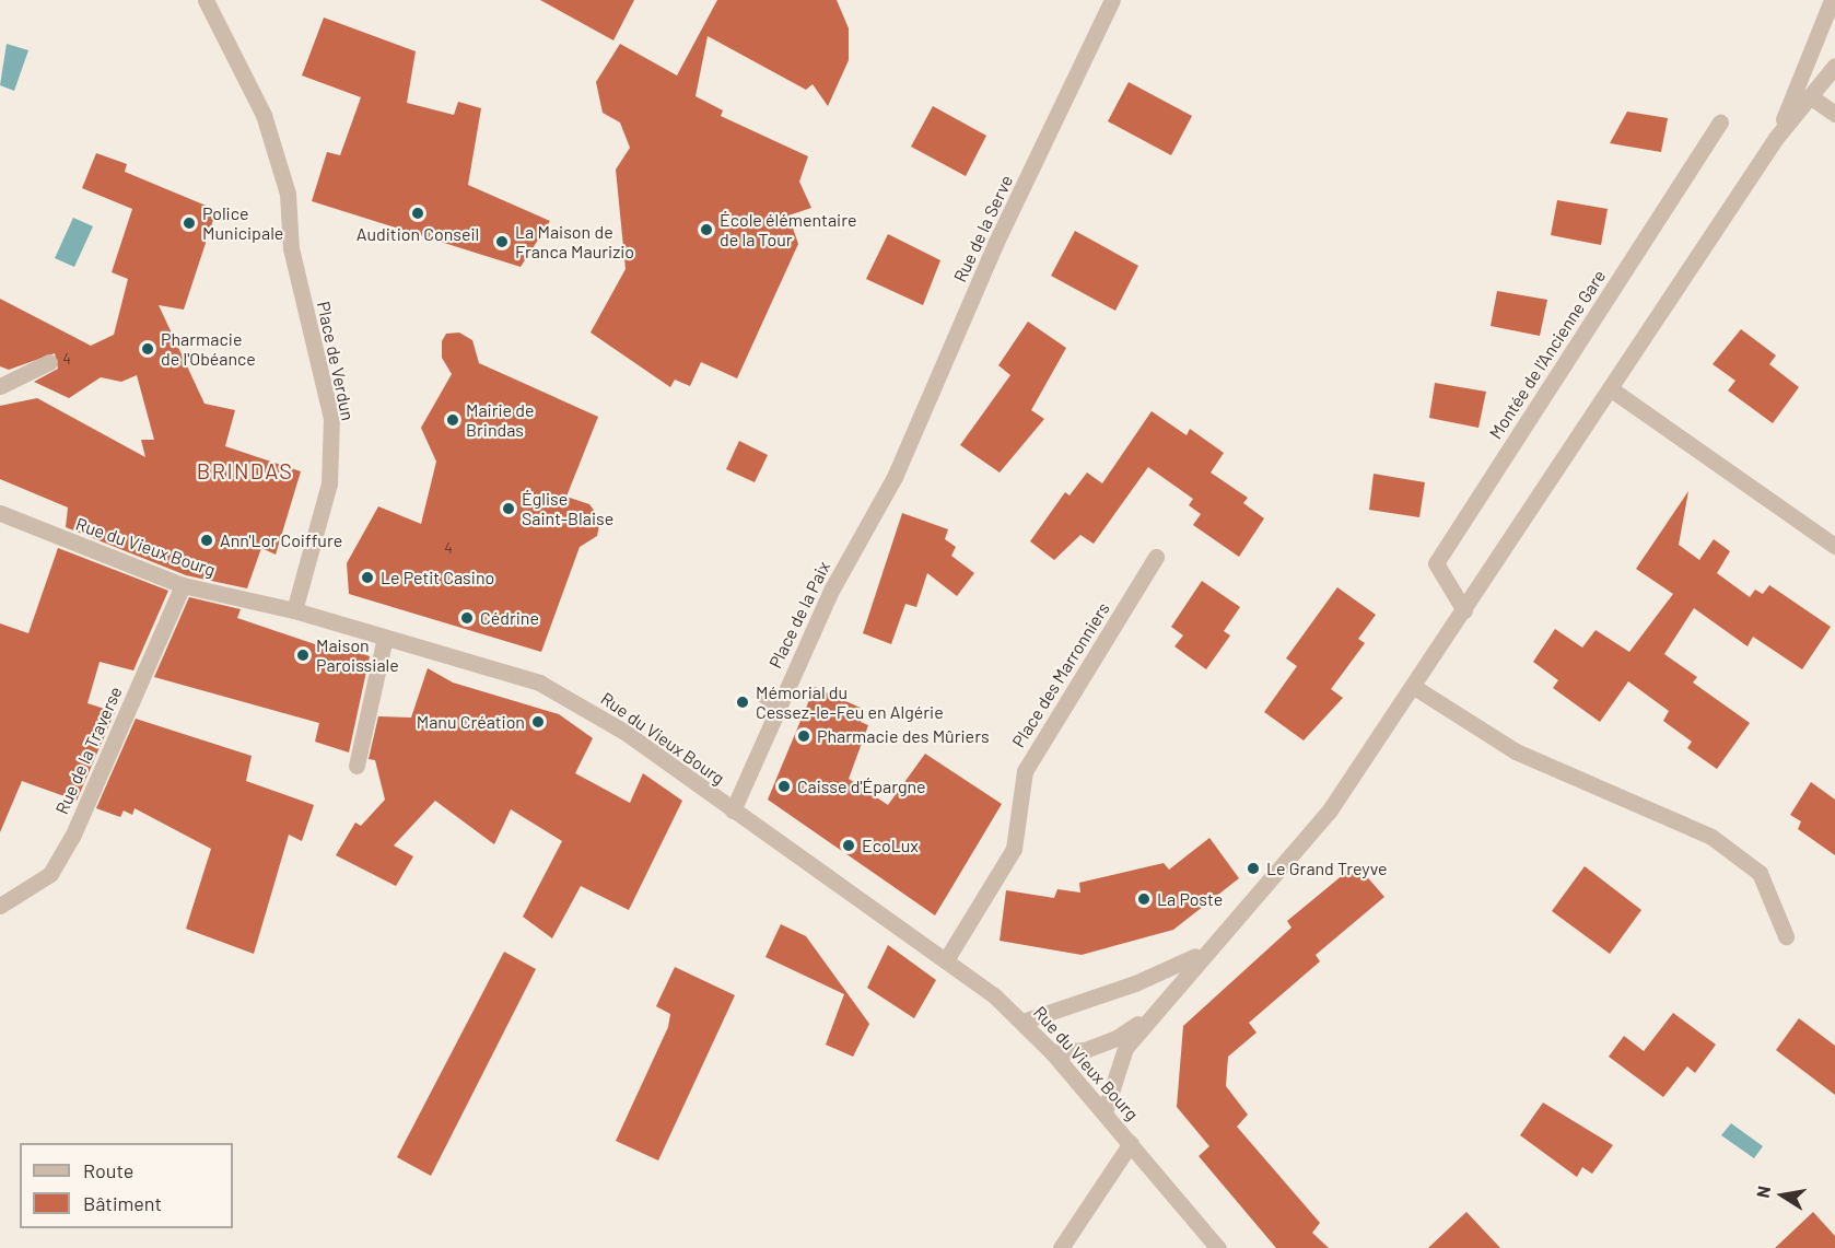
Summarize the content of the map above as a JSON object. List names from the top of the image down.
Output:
{
  "streets": {
    "street": [
      "Rue de la Serve",
      "Montée de l'Ancienne Gare",
      "Place de Verdun",
      "Rue du Vieux Bourg",
      "Place de la Paix",
      "Place des Marronniers",
      "Rue de la Traverse"
    ]
  },
  "crossings": [
    ["Rue de la Serve", "Place de la Paix"],
    ["Place de Verdun", "Rue du Vieux Bourg"],
    ["Rue du Vieux Bourg", "Place de la Paix"],
    ["Rue du Vieux Bourg", "Place des Marronniers"],
    ["Rue du Vieux Bourg", "Rue de la Traverse"]
  ],
  "districts": ["BRINDAS"],
  "places": [
    "Audition Conseil",
    "Police Municipale",
    "École élémentaire de la Tour",
    "La Maison de Franca Maurizio",
    "Pharmacie de l'Obéance",
    "Mairie de Brindas",
    "Église Saint-Blaise",
    "Ann'Lor Coiffure",
    "Le Petit Casino",
    "Cédrine",
    "Maison Paroissiale",
    "Mémorial du Cessez-le-Feu en Algérie",
    "Manu Création",
    "Pharmacie des Mûriers",
    "Caisse d'Épargne",
    "EcoLux",
    "Le Grand Treyve",
    "La Poste"
  ],
  "house_numbers": ["4", "4"],
  "legend": ["Route", "Bâtiment"],
  "north": "left"
}
